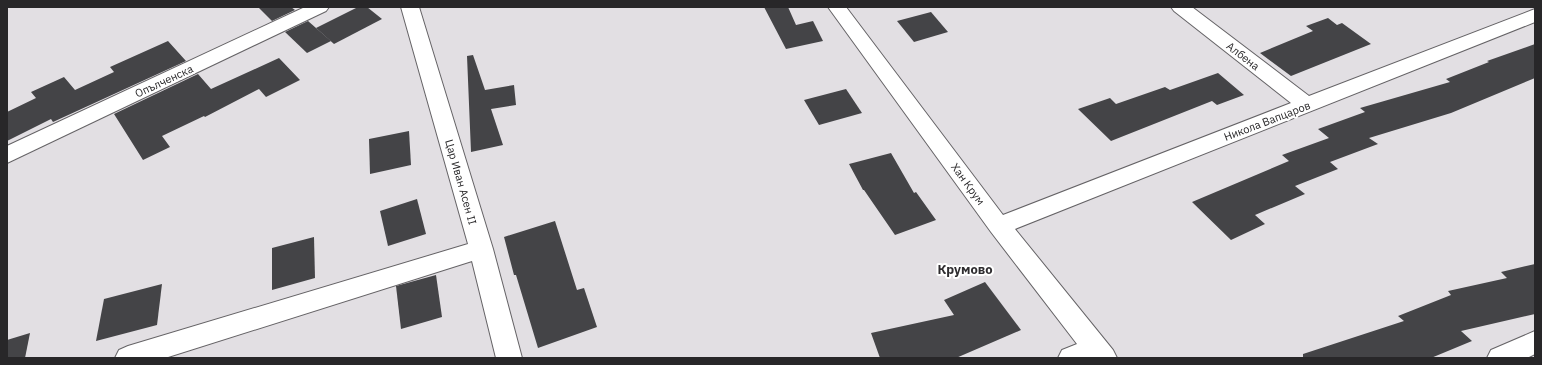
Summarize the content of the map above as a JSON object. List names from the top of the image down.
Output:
{
  "streets": {
    "street": [
      "Албена",
      "Опълченска",
      "Никола Вапцаров",
      "Цар Иван Асен II",
      "Хан Крум"
    ]
  },
  "crossings": [
    ["Албена", "Никола Вапцаров"],
    ["Никола Вапцаров", "Хан Крум"]
  ],
  "districts": ["Крумово"]
}
